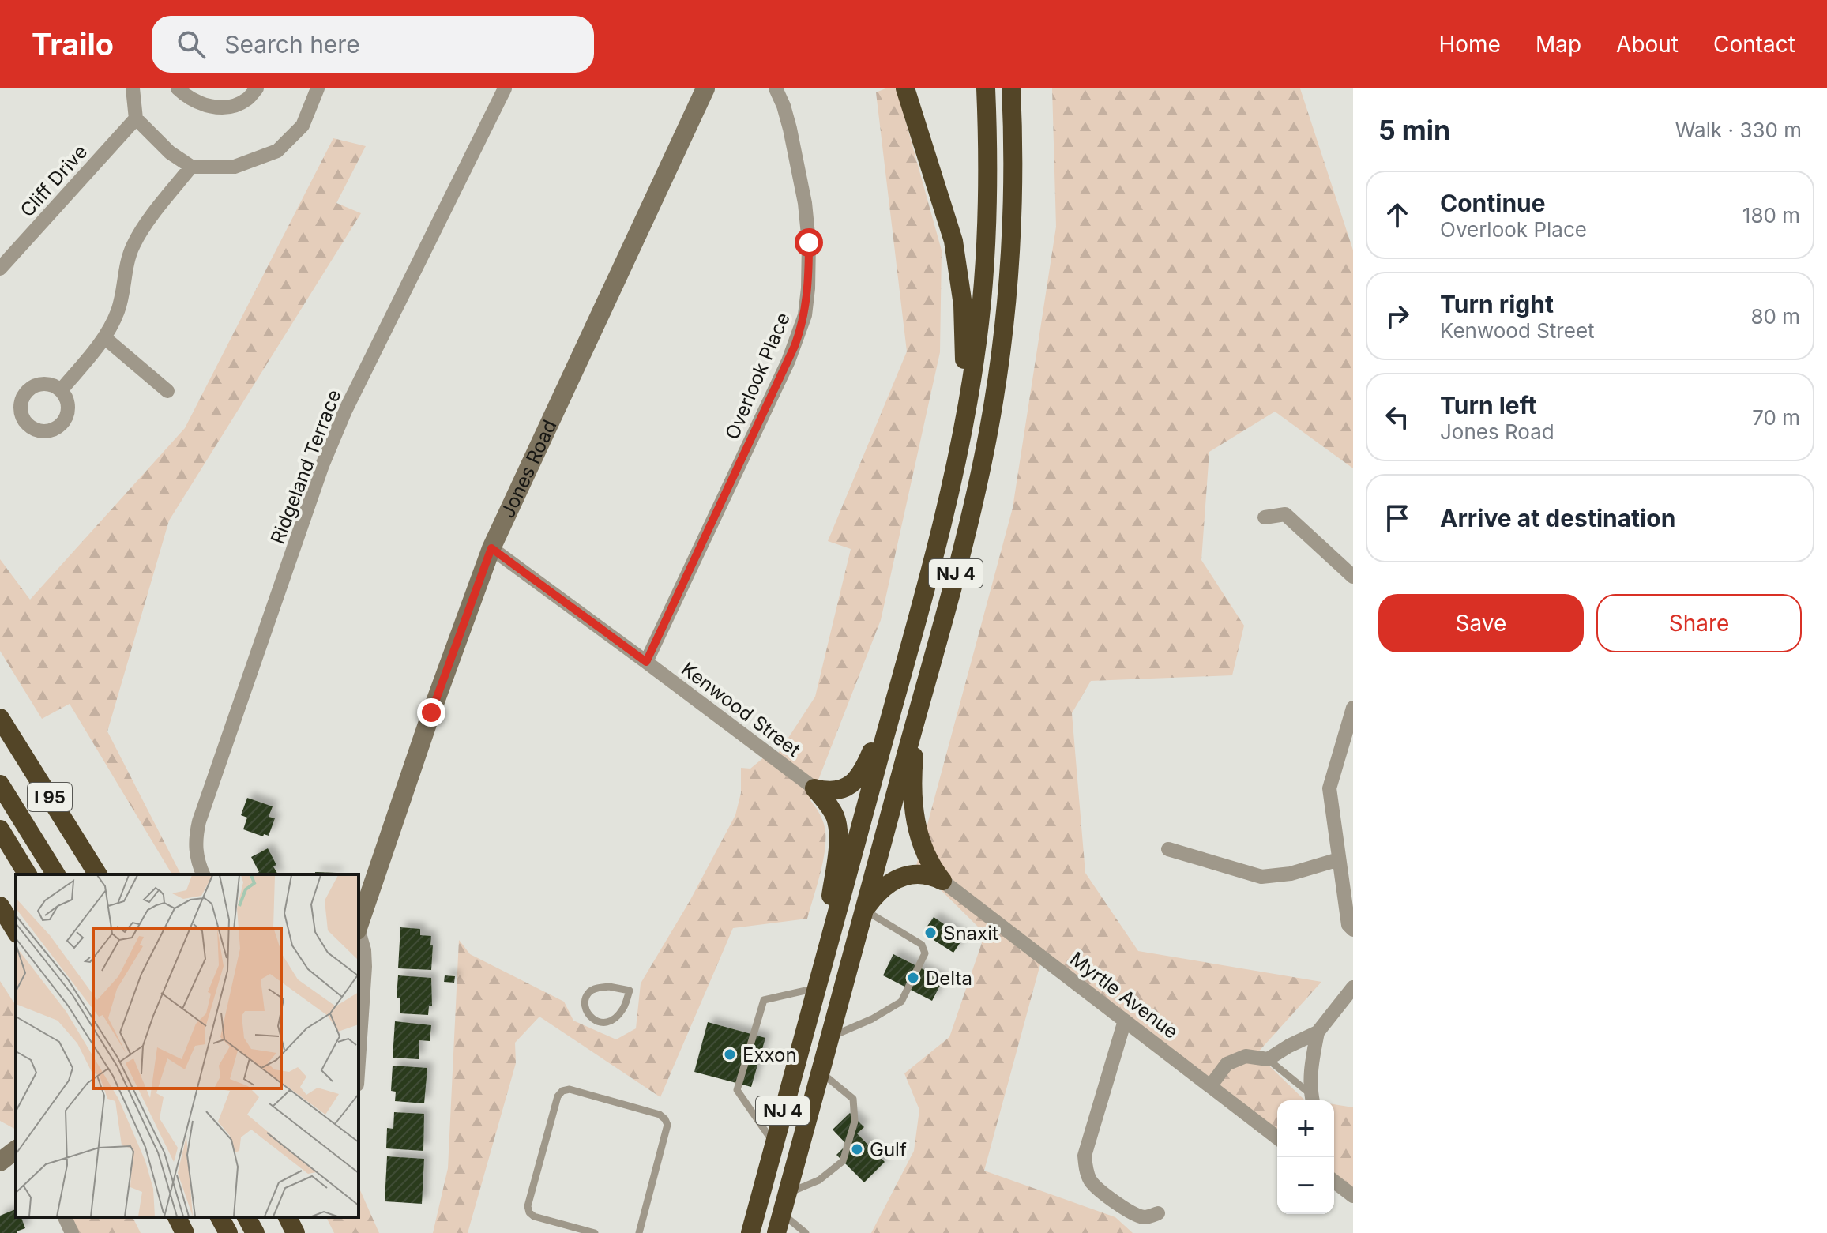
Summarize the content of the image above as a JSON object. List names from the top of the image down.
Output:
{
  "streets": {
    "highway": ["NJ 4", "I 95"],
    "street": [
      "Cliff Drive",
      "Overlook Place",
      "Ridgeland Terrace",
      "Jones Road",
      "Kenwood Street",
      "Myrtle Avenue"
    ]
  },
  "crossings": [
    ["Overlook Place", "Kenwood Street"],
    ["Jones Road", "Kenwood Street"]
  ],
  "places": [
    "Snaxit",
    "Delta",
    "Exxon",
    "Gulf"
  ],
  "page": {
    "header": "Trailo",
    "search": "Search here",
    "nav": [
      "Home",
      "Map",
      "About",
      "Contact"
    ],
    "heading": ["5 min", "Walk · 330 m"],
    "list": [
      ["Continue", "Overlook Place", "180 m"],
      ["Turn right", "Kenwood Street", "80 m"],
      ["Turn left", "Jones Road", "70 m"],
      "Arrive at destination"
    ],
    "buttons": ["Save", "Share"],
    "map_buttons": ["+", "−"]
  }
}
